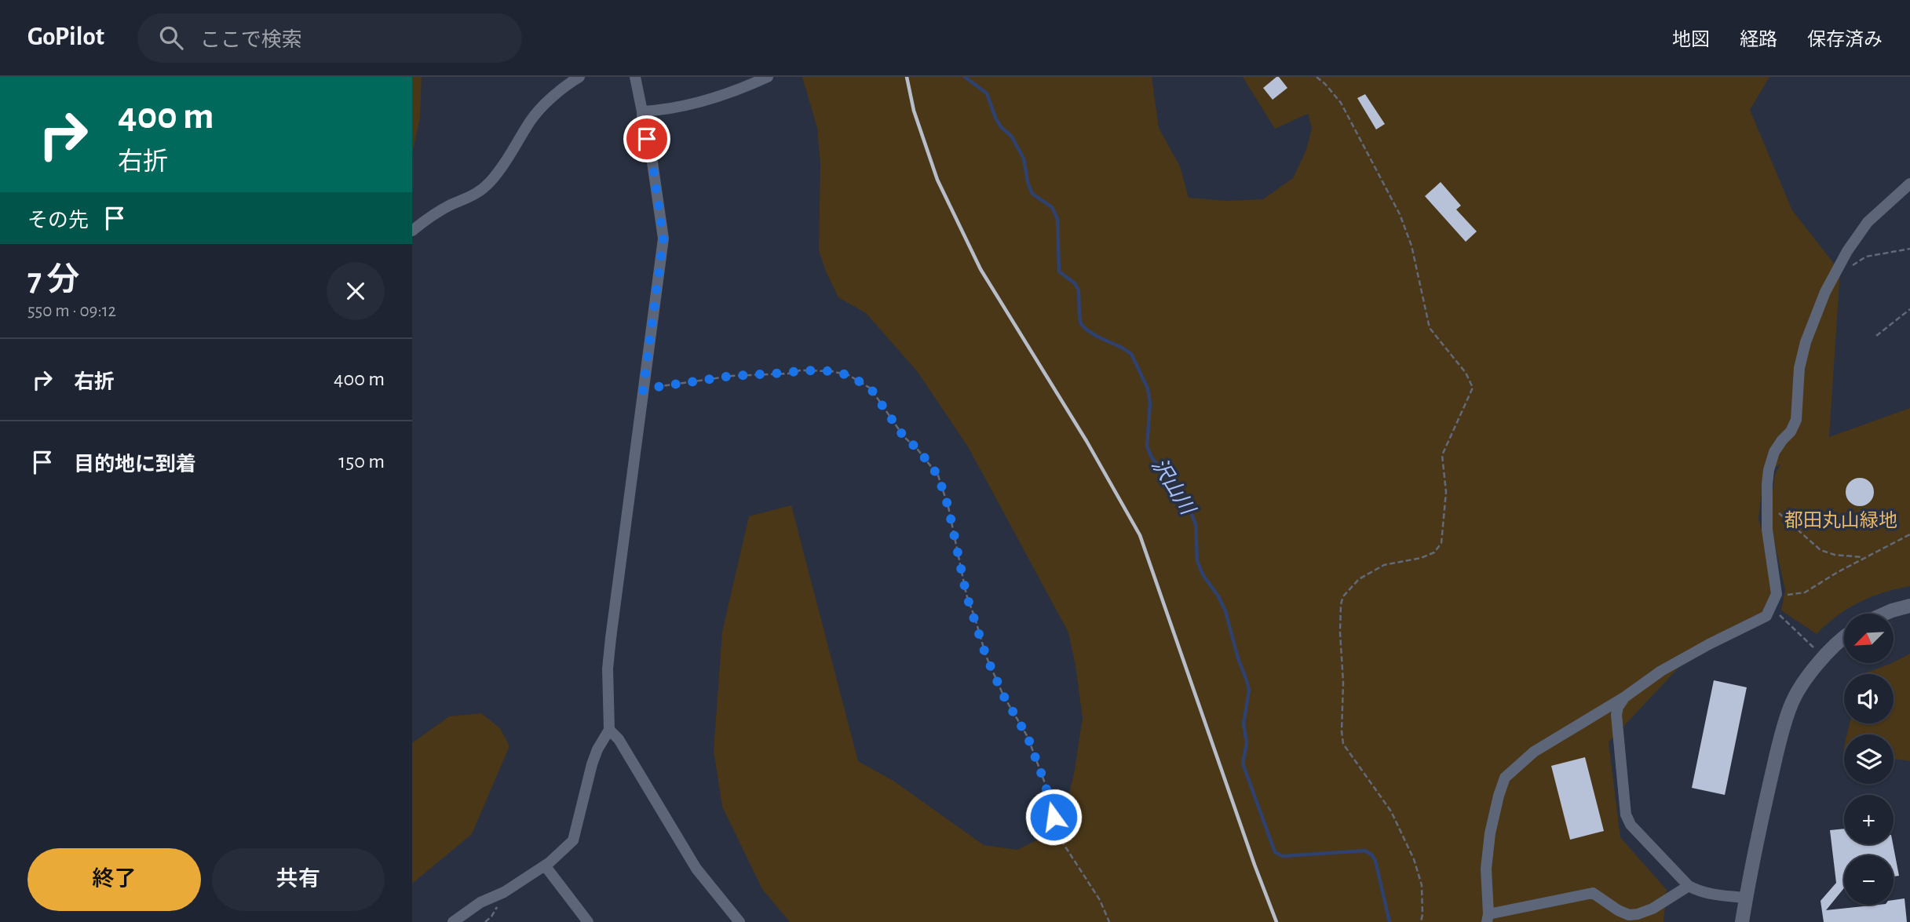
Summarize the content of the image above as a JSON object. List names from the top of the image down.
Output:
{
  "water": ["沢山川"],
  "parks": ["都田丸山緑地"],
  "north": "bottom left",
  "page": {
    "header": "GoPilot",
    "search": "ここで検索",
    "nav": ["地図", "経路", "保存済み"],
    "turn": ["400 m", "右折"],
    "then": "その先",
    "heading": ["7 分", "550 m · 09:12"],
    "list": [
      {
        "name": "右折",
        "value": "400 m"
      },
      {
        "name": "目的地に到着",
        "value": "150 m"
      }
    ],
    "map_buttons": ["+", "−"],
    "buttons": ["終了", "共有"]
  }
}
